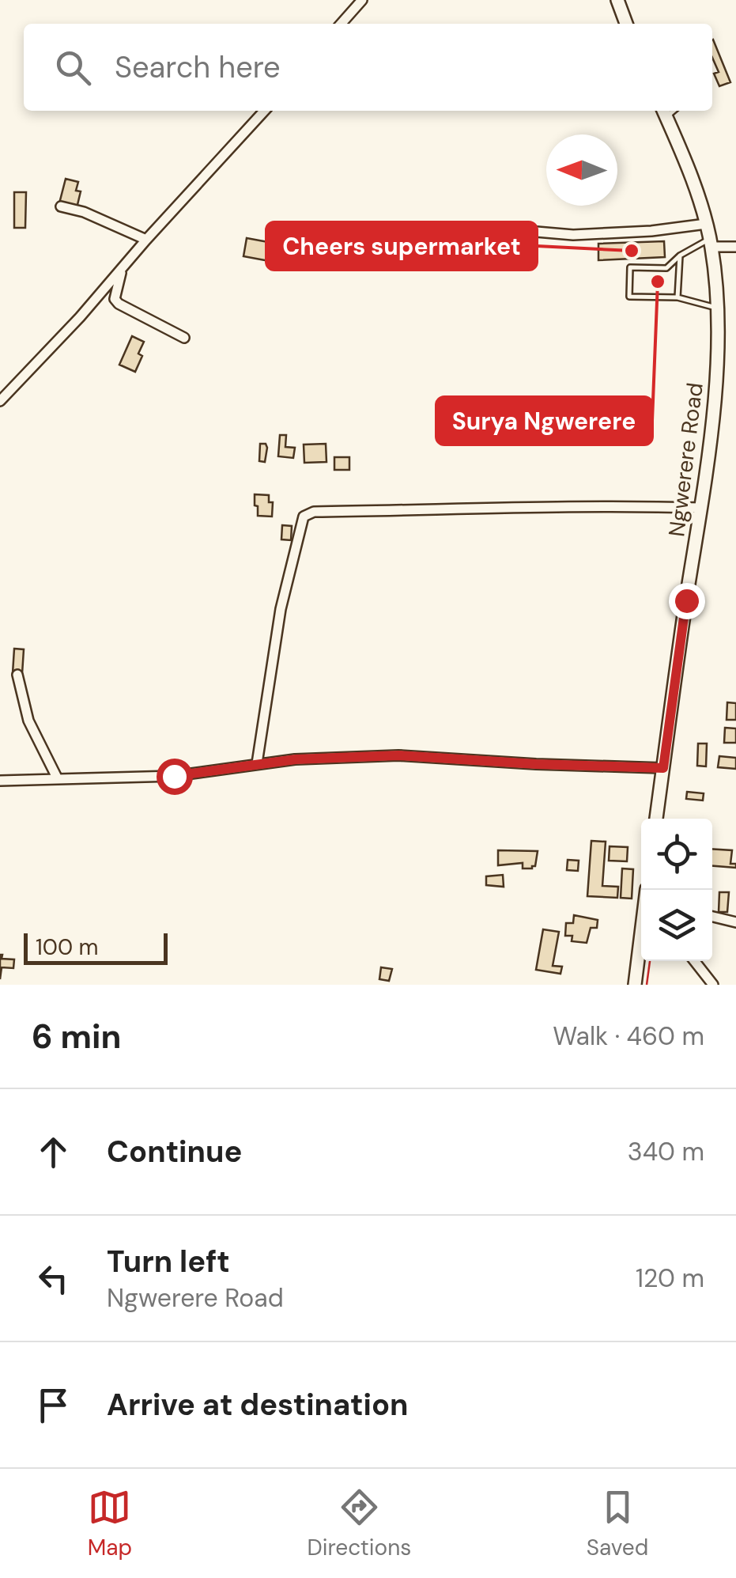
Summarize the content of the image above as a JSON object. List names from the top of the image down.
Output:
{
  "streets": {
    "main road": ["Ngwerere Road"]
  },
  "places": ["Cheers supermarket", "Surya Ngwerere"],
  "scale_bar": "100 m",
  "north": "left",
  "page": {
    "search": "Search here",
    "scale": "100 m",
    "heading": ["6 min", "Walk · 460 m"],
    "list": [
      ["Continue", "340 m"],
      ["Turn left", "Ngwerere Road", "120 m"],
      "Arrive at destination"
    ],
    "nav": ["Map", "Directions", "Saved"]
  }
}
